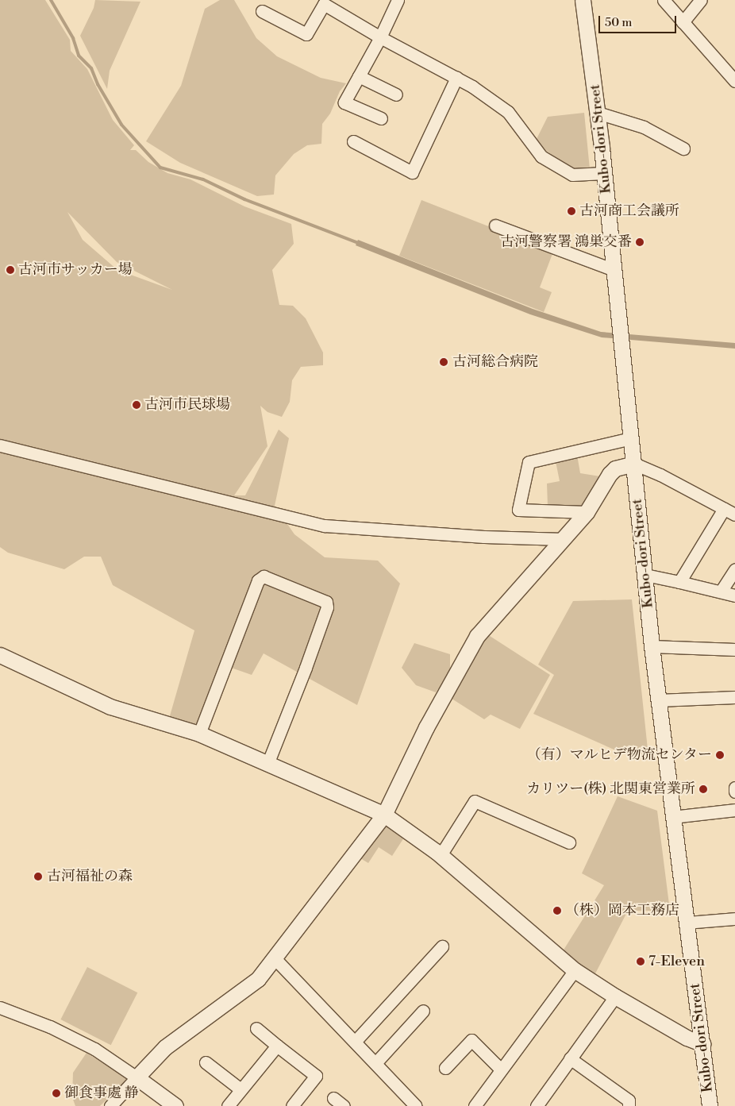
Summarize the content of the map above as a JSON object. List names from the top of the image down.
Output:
{
  "streets": {
    "street": ["Kubo-dori Street"]
  },
  "places": [
    "古河商工会議所",
    "古河警察署 鴻巣交番",
    "古河市サッカー場",
    "古河総合病院",
    "古河市民球場",
    "（有）マルヒデ物流センター",
    "カリツー(株) 北関東営業所",
    "古河福祉の森",
    "（株）岡本工務店",
    "7-Eleven",
    "御食事處 静"
  ],
  "scale_bar": "50 m"
}
